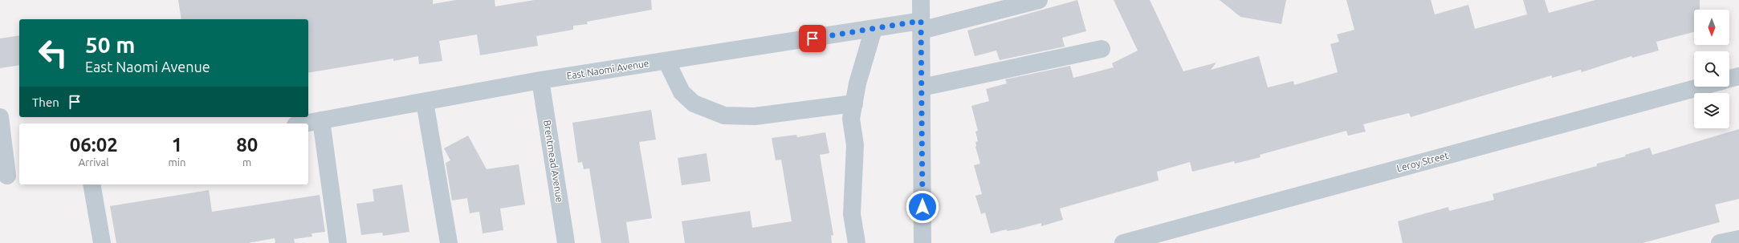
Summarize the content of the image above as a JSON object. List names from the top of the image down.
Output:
{
  "streets": {
    "street": ["East Naomi Avenue", "Brentmead Avenue", "Leroy Street"]
  },
  "crossings": [
    ["East Naomi Avenue", "Brentmead Avenue"]
  ],
  "north": "bottom",
  "page": {
    "turn": ["50 m", "East Naomi Avenue"],
    "then": "Then",
    "eta": [
      "06:02",
      "Arrival",
      "1",
      "min",
      "80",
      "m"
    ]
  }
}
